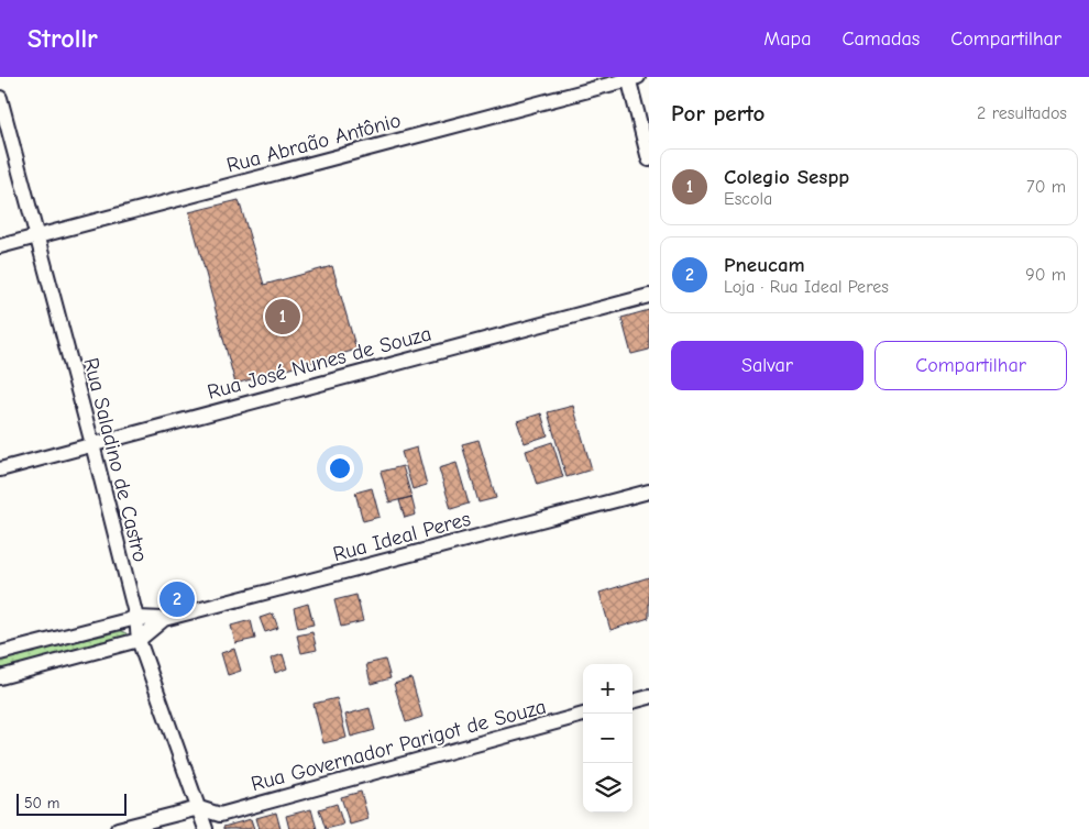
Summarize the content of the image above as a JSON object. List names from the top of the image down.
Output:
{
  "streets": {
    "street": [
      "Rua Abraão Antônio",
      "Rua José Nunes de Souza",
      "Rua Saladino de Castro",
      "Rua Ideal Peres",
      "Rua Governador Parigot de Souza"
    ]
  },
  "crossings": [
    ["Rua Abraão Antônio", "Rua Saladino de Castro"],
    ["Rua José Nunes de Souza", "Rua Saladino de Castro"],
    ["Rua Saladino de Castro", "Rua Ideal Peres"]
  ],
  "scale_bar": "50 m",
  "page": {
    "header": "Strollr",
    "nav": ["Mapa", "Camadas", "Compartilhar"],
    "heading": ["Por perto", "2 resultados"],
    "list": [
      {
        "mark": "1",
        "name": "Colegio Sespp",
        "note": "Escola",
        "value": "70 m"
      },
      {
        "mark": "2",
        "name": "Pneucam",
        "note": "Loja · Rua Ideal Peres",
        "value": "90 m"
      }
    ],
    "pins": ["1", "2"],
    "buttons": ["Salvar", "Compartilhar"],
    "map_buttons": ["+", "−"],
    "scale": "50 m"
  }
}
